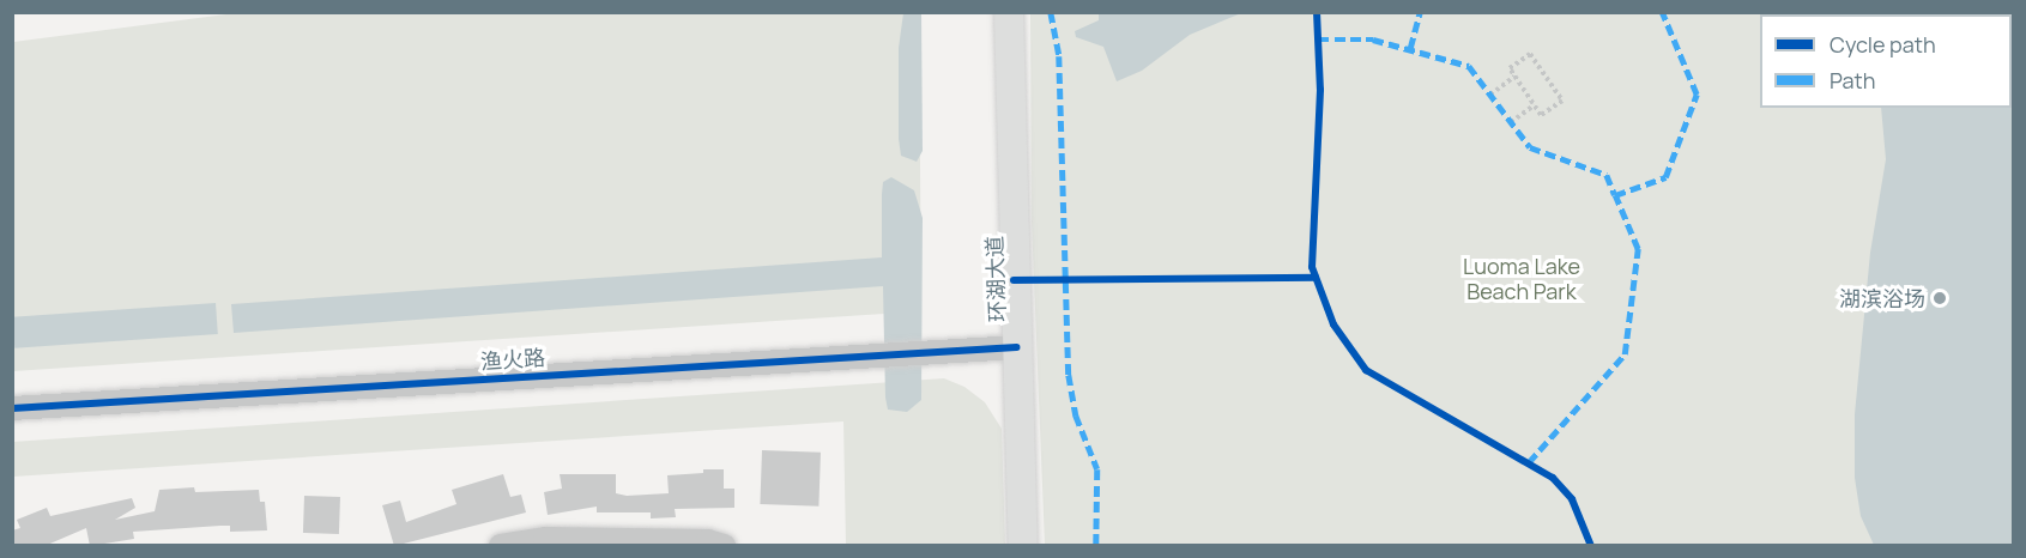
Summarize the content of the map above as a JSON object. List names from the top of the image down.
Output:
{
  "streets": {
    "main road": ["环湖大道"],
    "street": ["渔火路"]
  },
  "crossings": [
    ["环湖大道", "渔火路"]
  ],
  "parks": ["Luoma Lake Beach Park"],
  "places": ["湖滨浴场"],
  "legend": ["Cycle path", "Path"]
}
